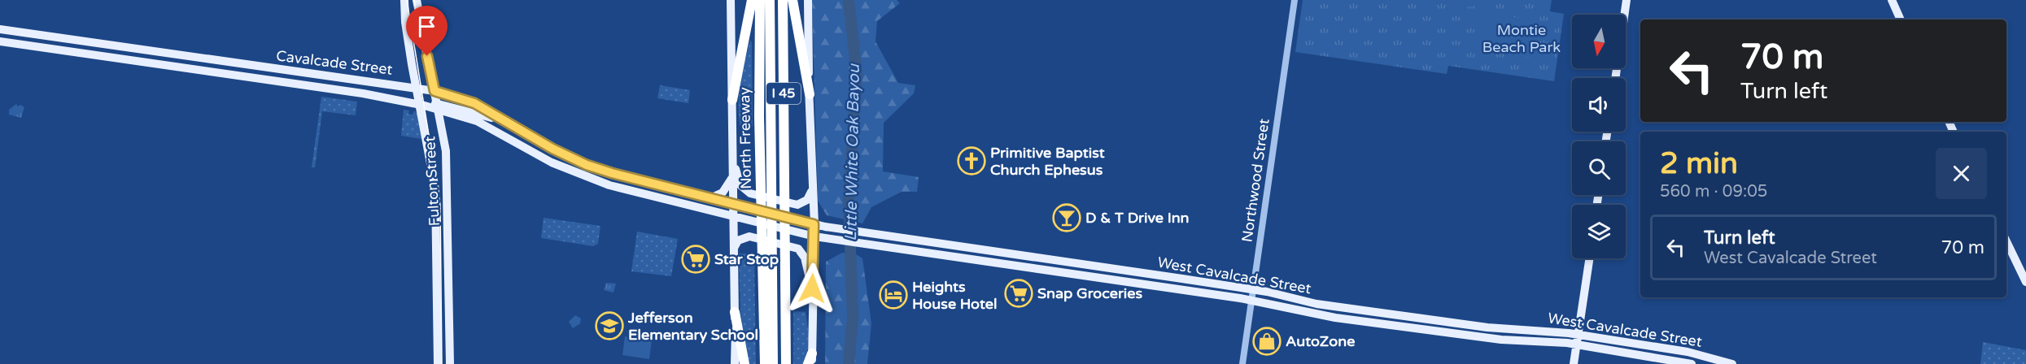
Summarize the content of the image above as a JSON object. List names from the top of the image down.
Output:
{
  "streets": {
    "highway": ["I 45", "North Freeway"],
    "main road": ["Cavalcade Street", "Fulton Street", "West Cavalcade Street"],
    "street": ["Northwood Street"]
  },
  "crossings": [
    ["Cavalcade Street", "Fulton Street"],
    ["Cavalcade Street", "West Cavalcade Street"],
    ["Northwood Street", "West Cavalcade Street"]
  ],
  "water": ["Little White Oak Bayou"],
  "parks": ["Montie Beach Park"],
  "places": {
    "church": ["Primitive Baptist Church Ephesus"],
    "bar": ["D & T Drive Inn"],
    "supermarket": ["Star Stop", "Snap Groceries"],
    "hotel": ["Heights House Hotel"],
    "school or university": ["Jefferson Elementary School"],
    "shop": ["AutoZone"]
  },
  "north": "bottom",
  "page": {
    "turn": ["70 m", "Turn left"],
    "heading": ["2 min", "560 m · 09:05"],
    "list": [
      {
        "name": "Turn left",
        "note": "West Cavalcade Street",
        "value": "70 m"
      }
    ]
  }
}
